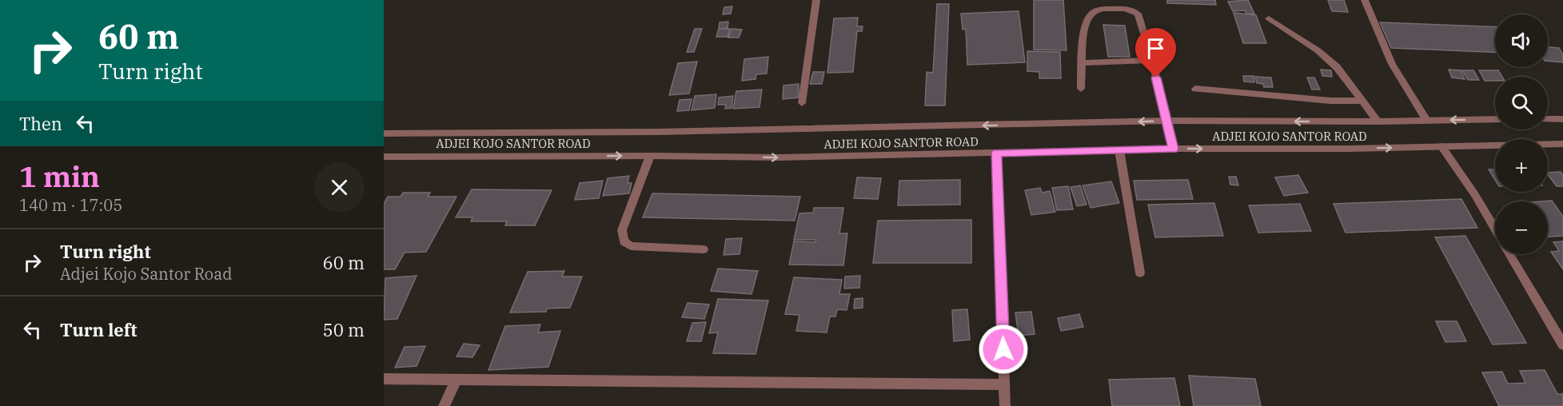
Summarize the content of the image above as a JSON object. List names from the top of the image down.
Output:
{
  "streets": {
    "street": ["ADJEI KOJO SANTOR ROAD"]
  },
  "page": {
    "turn": ["60 m", "Turn right"],
    "map_buttons": ["+", "−"],
    "then": "Then",
    "heading": ["1 min", "140 m · 17:05"],
    "list": [
      {
        "name": "Turn right",
        "note": "Adjei Kojo Santor Road",
        "value": "60 m"
      },
      {
        "name": "Turn left",
        "value": "50 m"
      }
    ]
  }
}
